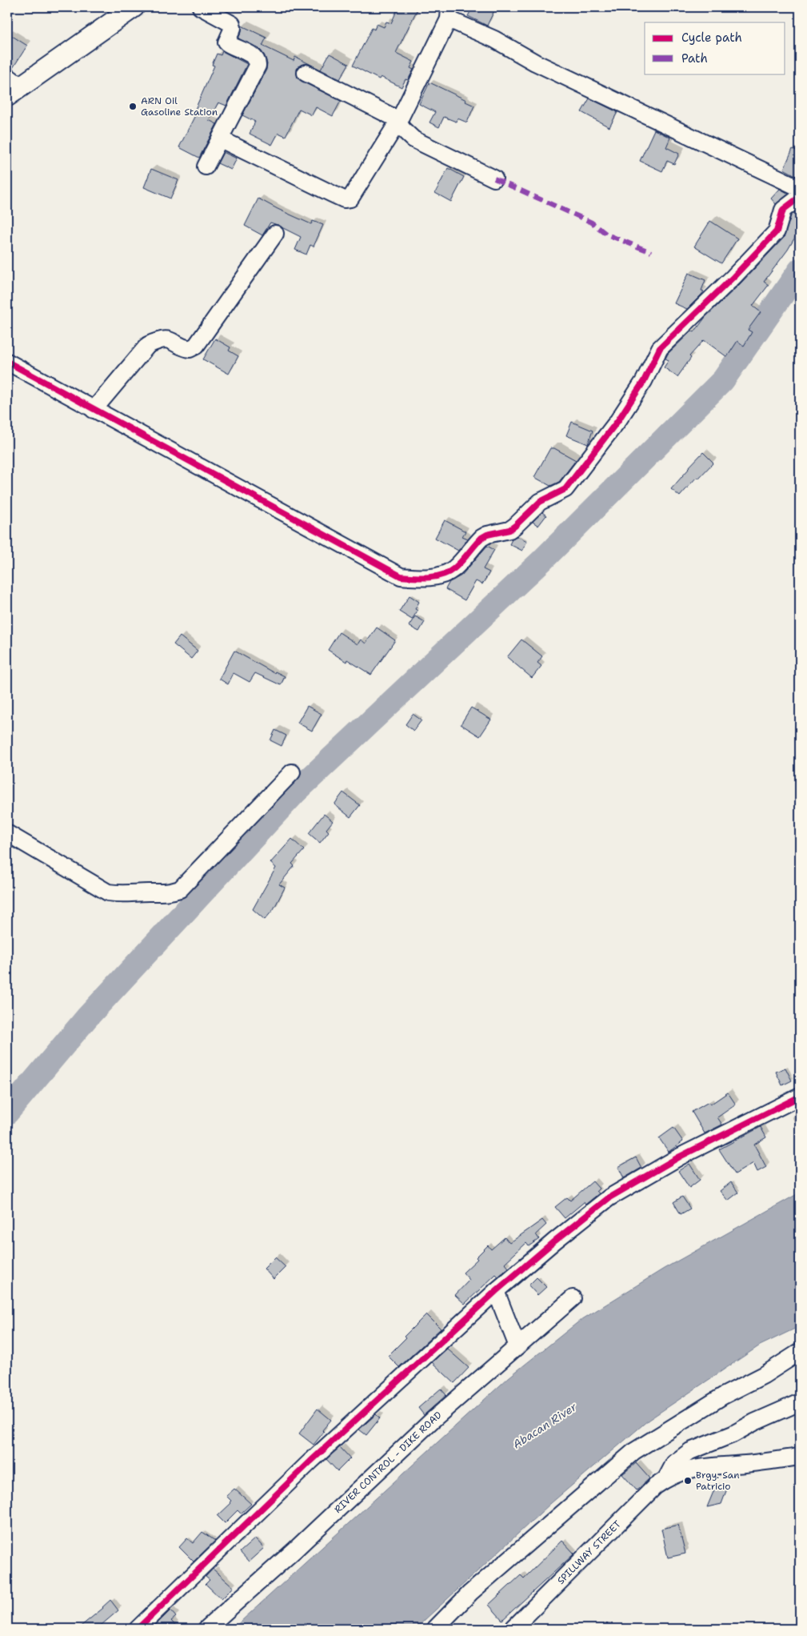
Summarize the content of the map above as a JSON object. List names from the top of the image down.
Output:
{
  "streets": {
    "street": ["RIVER CONTROL - DIKE ROAD", "SPILLWAY STREET"]
  },
  "water": ["Abacan River"],
  "places": ["ARN Oil Gasoline Station", "Brgy. San Patricio"],
  "legend": ["Cycle path", "Path"]
}
